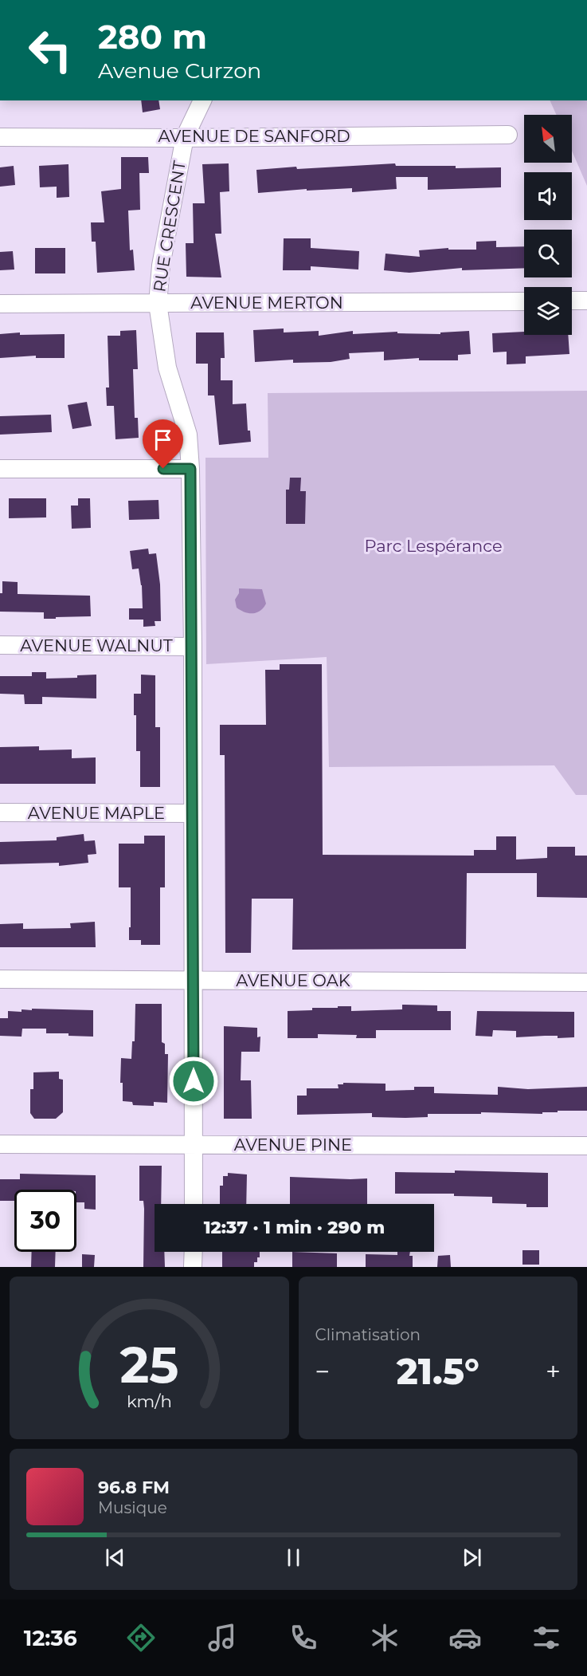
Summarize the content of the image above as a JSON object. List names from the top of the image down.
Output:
{
  "streets": {
    "street": [
      "AVENUE DE SANFORD",
      "RUE CRESCENT",
      "AVENUE MERTON",
      "AVENUE WALNUT",
      "AVENUE MAPLE",
      "AVENUE OAK",
      "AVENUE PINE"
    ]
  },
  "crossings": [
    ["AVENUE DE SANFORD", "RUE CRESCENT"],
    ["RUE CRESCENT", "AVENUE MERTON"],
    ["RUE CRESCENT", "AVENUE WALNUT"],
    ["RUE CRESCENT", "AVENUE MAPLE"],
    ["RUE CRESCENT", "AVENUE OAK"],
    ["RUE CRESCENT", "AVENUE PINE"]
  ],
  "parks": ["Parc Lespérance"],
  "north": "top left",
  "page": {
    "turn": ["280 m", "Avenue Curzon"],
    "limit": "30",
    "trip": "12:37 · 1 min · 290 m",
    "tile": "Climatisation",
    "heat": ["−", "21.5°", "+"],
    "song": ["96.8 FM", "Musique"],
    "tabs": "12:36",
    "gauge": ["25", "km/h"]
  }
}
